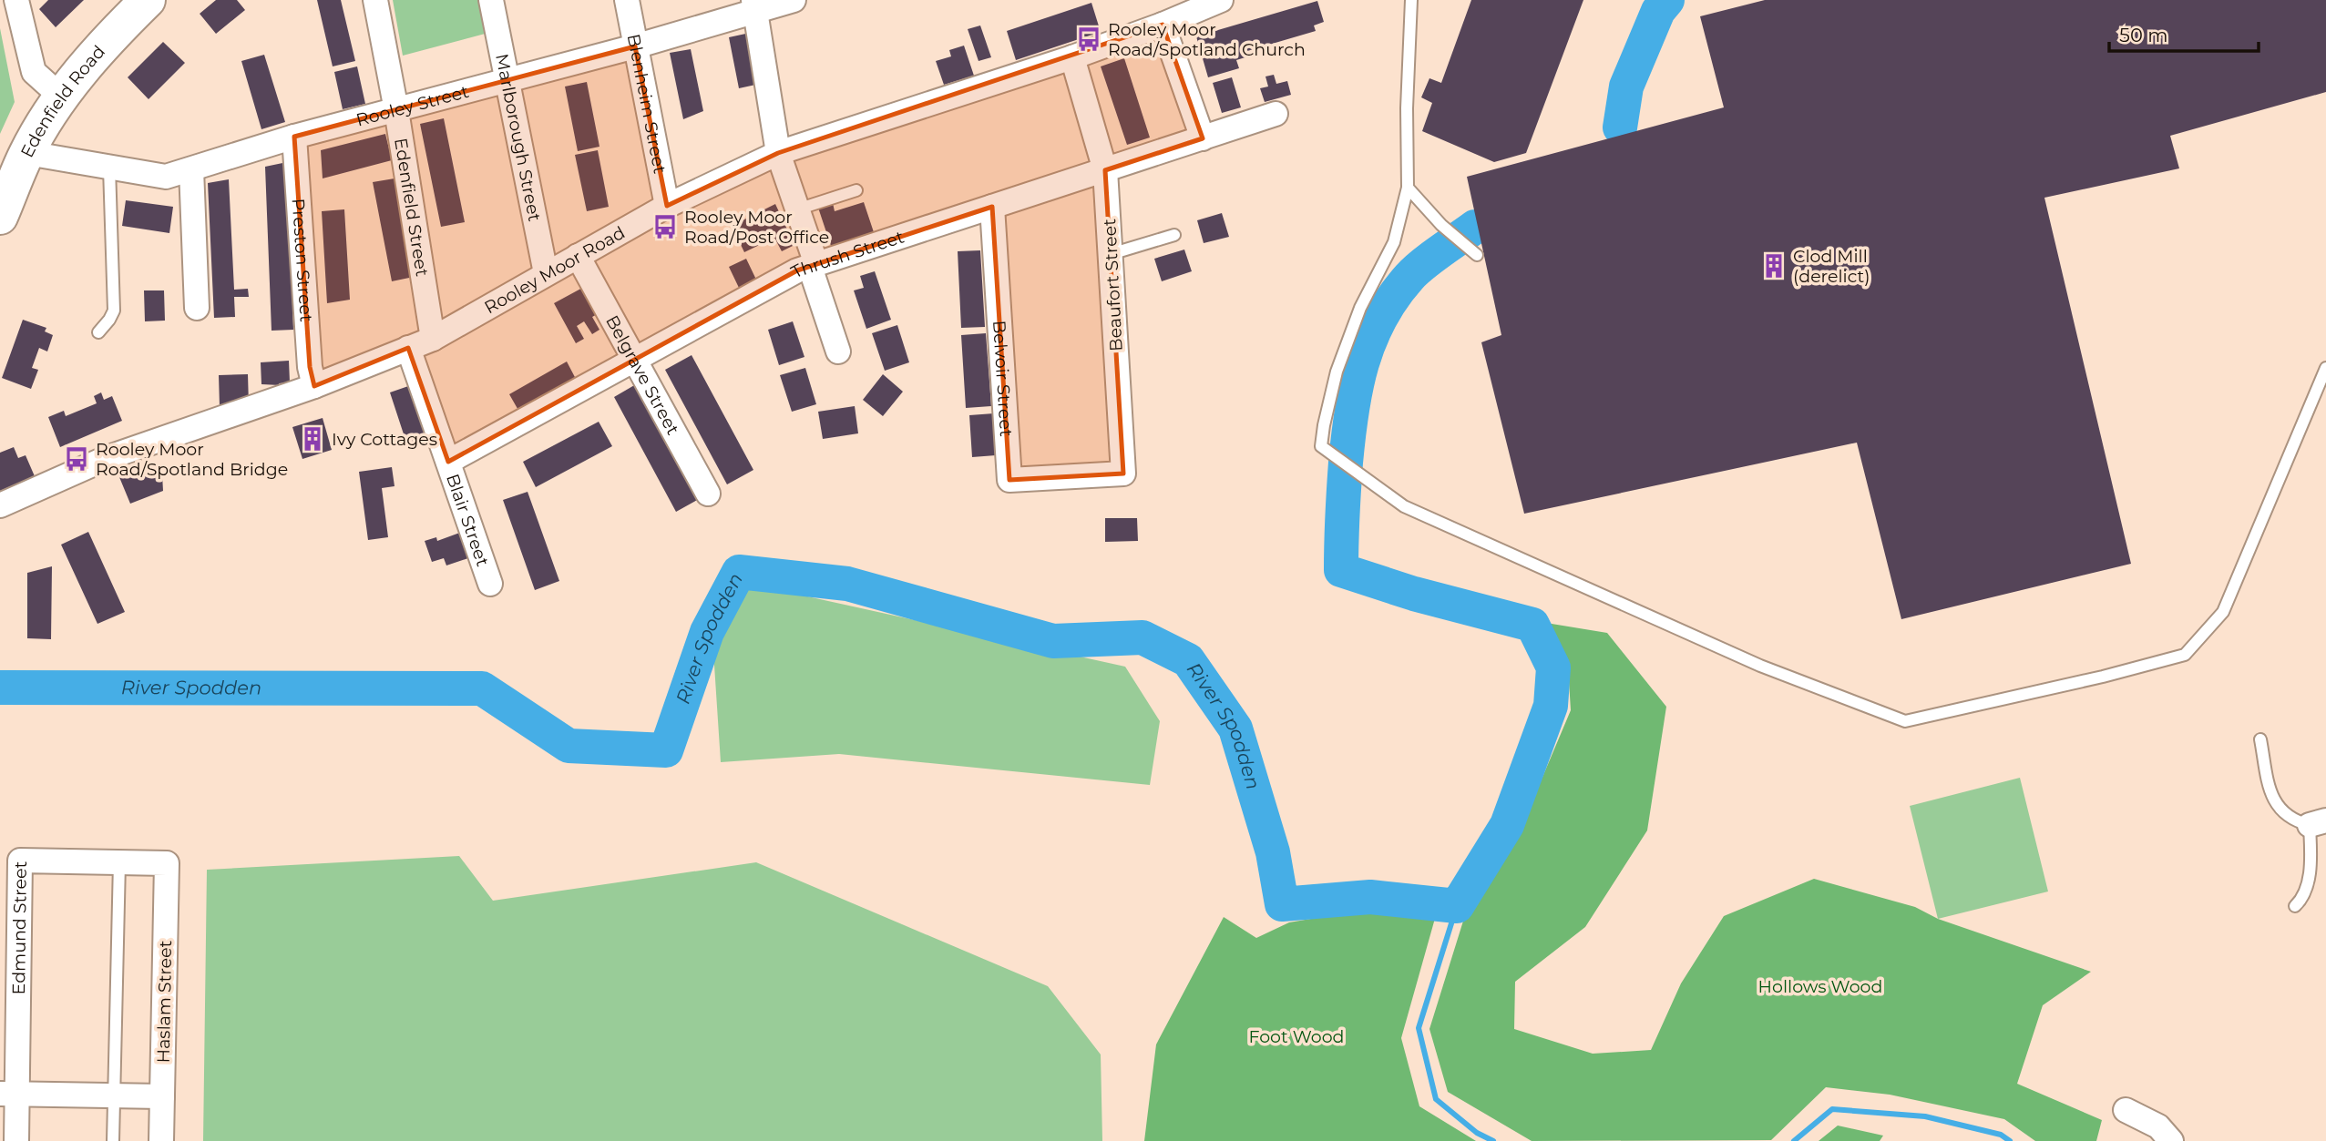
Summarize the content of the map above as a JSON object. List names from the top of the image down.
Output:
{
  "streets": {
    "main road": ["Edenfield Road"],
    "street": [
      "Blenheim Street",
      "Rooley Street",
      "Marlborough Street",
      "Edenfield Street",
      "Thrush Street",
      "Preston Street",
      "Rooley Moor Road",
      "Beaufort Street",
      "Belgrave Street",
      "Belvoir Street",
      "Blair Street",
      "Edmund Street",
      "Haslam Street"
    ]
  },
  "crossings": [
    ["Edenfield Road", "Rooley Street"],
    ["Blenheim Street", "Rooley Street"],
    ["Blenheim Street", "Rooley Moor Road"],
    ["Rooley Street", "Marlborough Street"],
    ["Rooley Street", "Edenfield Street"],
    ["Rooley Street", "Preston Street"],
    ["Marlborough Street", "Rooley Moor Road"],
    ["Edenfield Street", "Rooley Moor Road"],
    ["Thrush Street", "Beaufort Street"],
    ["Thrush Street", "Belgrave Street"],
    ["Thrush Street", "Belvoir Street"],
    ["Thrush Street", "Blair Street"],
    ["Preston Street", "Rooley Moor Road"],
    ["Rooley Moor Road", "Beaufort Street"],
    ["Rooley Moor Road", "Belgrave Street"],
    ["Rooley Moor Road", "Blair Street"],
    ["Beaufort Street", "Belvoir Street"],
    ["Edmund Street", "Haslam Street"]
  ],
  "water": ["River Spodden"],
  "parks": ["Hollows Wood", "Foot Wood"],
  "places": {
    "bus stop": ["Rooley Moor Road/Spotland Church", "Rooley Moor Road/Post Office", "Rooley Moor Road/Spotland Bridge"],
    "building": ["Clod Mill (derelict)", "Ivy Cottages"]
  },
  "scale_bar": "50 m"
}
